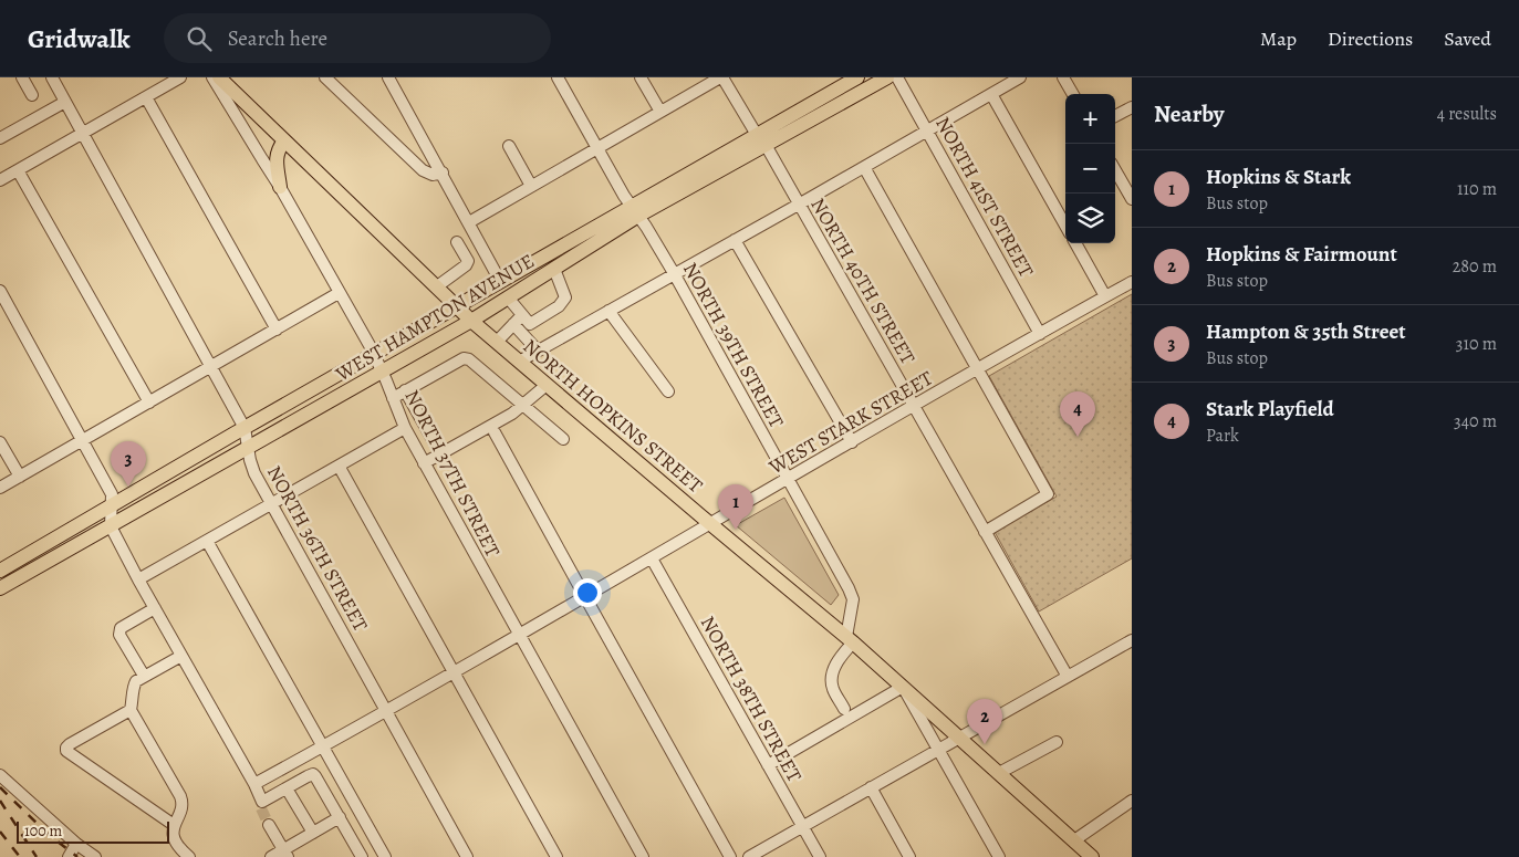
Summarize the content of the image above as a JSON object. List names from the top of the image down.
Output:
{
  "streets": {
    "main road": ["WEST HAMPTON AVENUE", "NORTH HOPKINS STREET"],
    "street": [
      "NORTH 41ST STREET",
      "NORTH 40TH STREET",
      "NORTH 39TH STREET",
      "WEST STARK STREET",
      "NORTH 37TH STREET",
      "NORTH 36TH STREET",
      "NORTH 38TH STREET"
    ]
  },
  "crossings": [
    ["NORTH 41ST STREET", "WEST STARK STREET"],
    ["NORTH 40TH STREET", "WEST HAMPTON AVENUE"],
    ["NORTH 40TH STREET", "WEST STARK STREET"],
    ["WEST HAMPTON AVENUE", "NORTH 39TH STREET"],
    ["WEST HAMPTON AVENUE", "NORTH HOPKINS STREET"],
    ["WEST HAMPTON AVENUE", "NORTH 37TH STREET"],
    ["WEST HAMPTON AVENUE", "NORTH 36TH STREET"],
    ["NORTH 39TH STREET", "NORTH HOPKINS STREET"],
    ["NORTH 39TH STREET", "WEST STARK STREET"],
    ["NORTH HOPKINS STREET", "WEST STARK STREET"],
    ["WEST STARK STREET", "NORTH 37TH STREET"],
    ["WEST STARK STREET", "NORTH 36TH STREET"],
    ["WEST STARK STREET", "NORTH 38TH STREET"]
  ],
  "scale_bar": "100 m",
  "page": {
    "header": "Gridwalk",
    "search": "Search here",
    "nav": ["Map", "Directions", "Saved"],
    "heading": ["Nearby", "4 results"],
    "map_buttons": ["+", "−"],
    "list": [
      {
        "mark": "1",
        "name": "Hopkins & Stark",
        "note": "Bus stop",
        "value": "110 m"
      },
      {
        "mark": "2",
        "name": "Hopkins & Fairmount",
        "note": "Bus stop",
        "value": "280 m"
      },
      {
        "mark": "3",
        "name": "Hampton & 35th Street",
        "note": "Bus stop",
        "value": "310 m"
      },
      {
        "mark": "4",
        "name": "Stark Playfield",
        "note": "Park",
        "value": "340 m"
      }
    ],
    "pins": [
      "4",
      "3",
      "1",
      "2"
    ],
    "scale": "100 m"
  }
}
